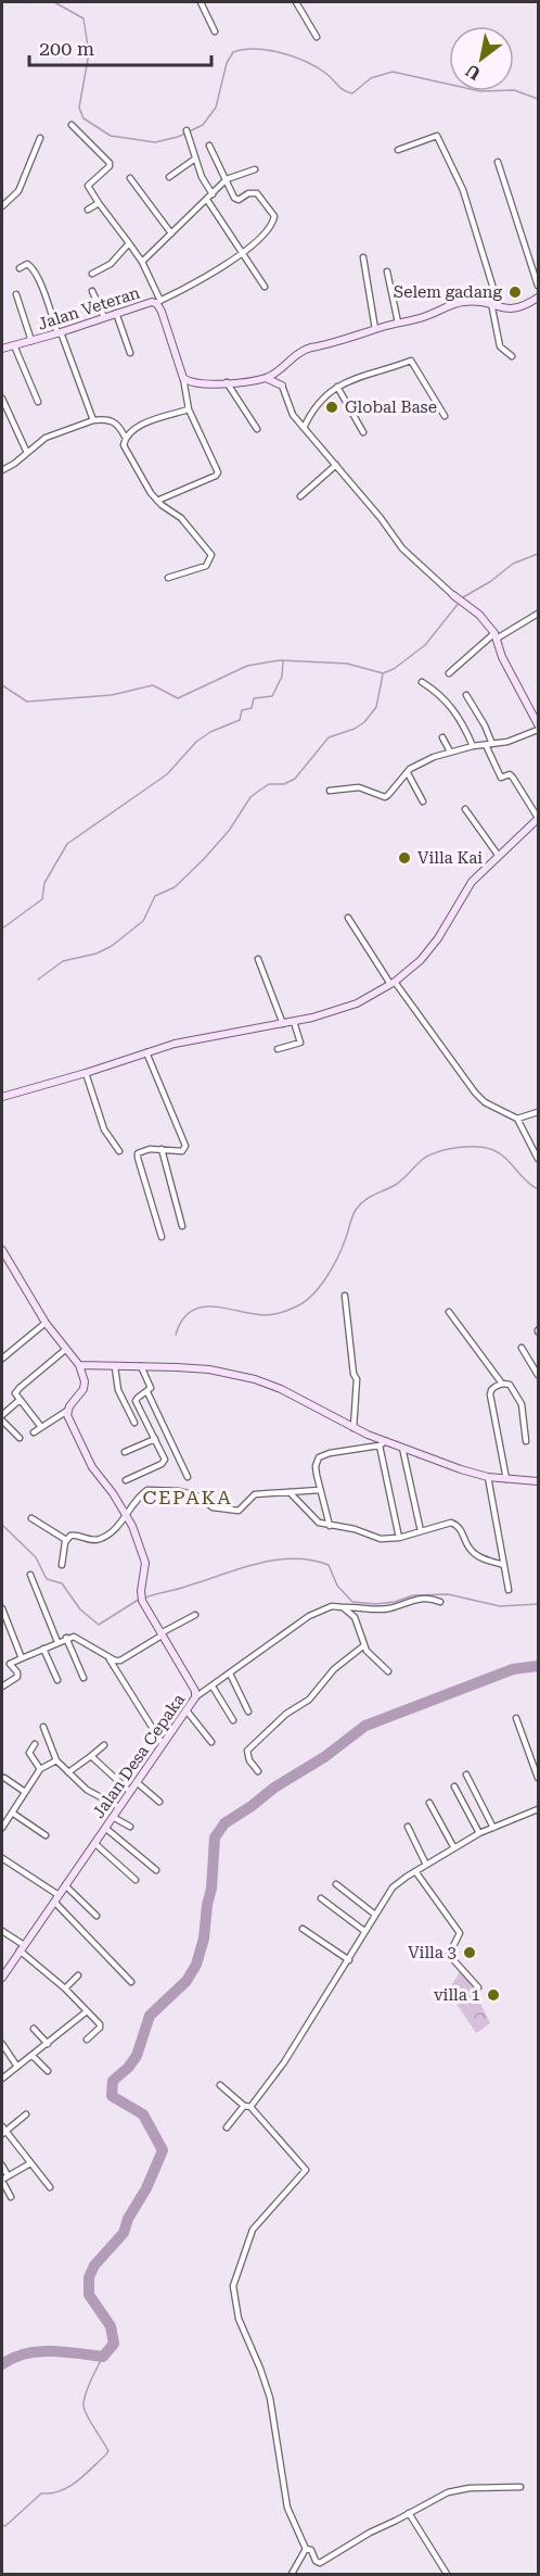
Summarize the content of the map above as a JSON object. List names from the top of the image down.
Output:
{
  "streets": {
    "street": ["Jalan Veteran", "Jalan Desa Cepaka"]
  },
  "districts": ["CEPAKA"],
  "places": [
    "Selem gadang",
    "Global Base",
    "Villa Kai",
    "Villa 3",
    "villa 1"
  ],
  "scale_bar": "200 m",
  "north": "bottom left"
}
